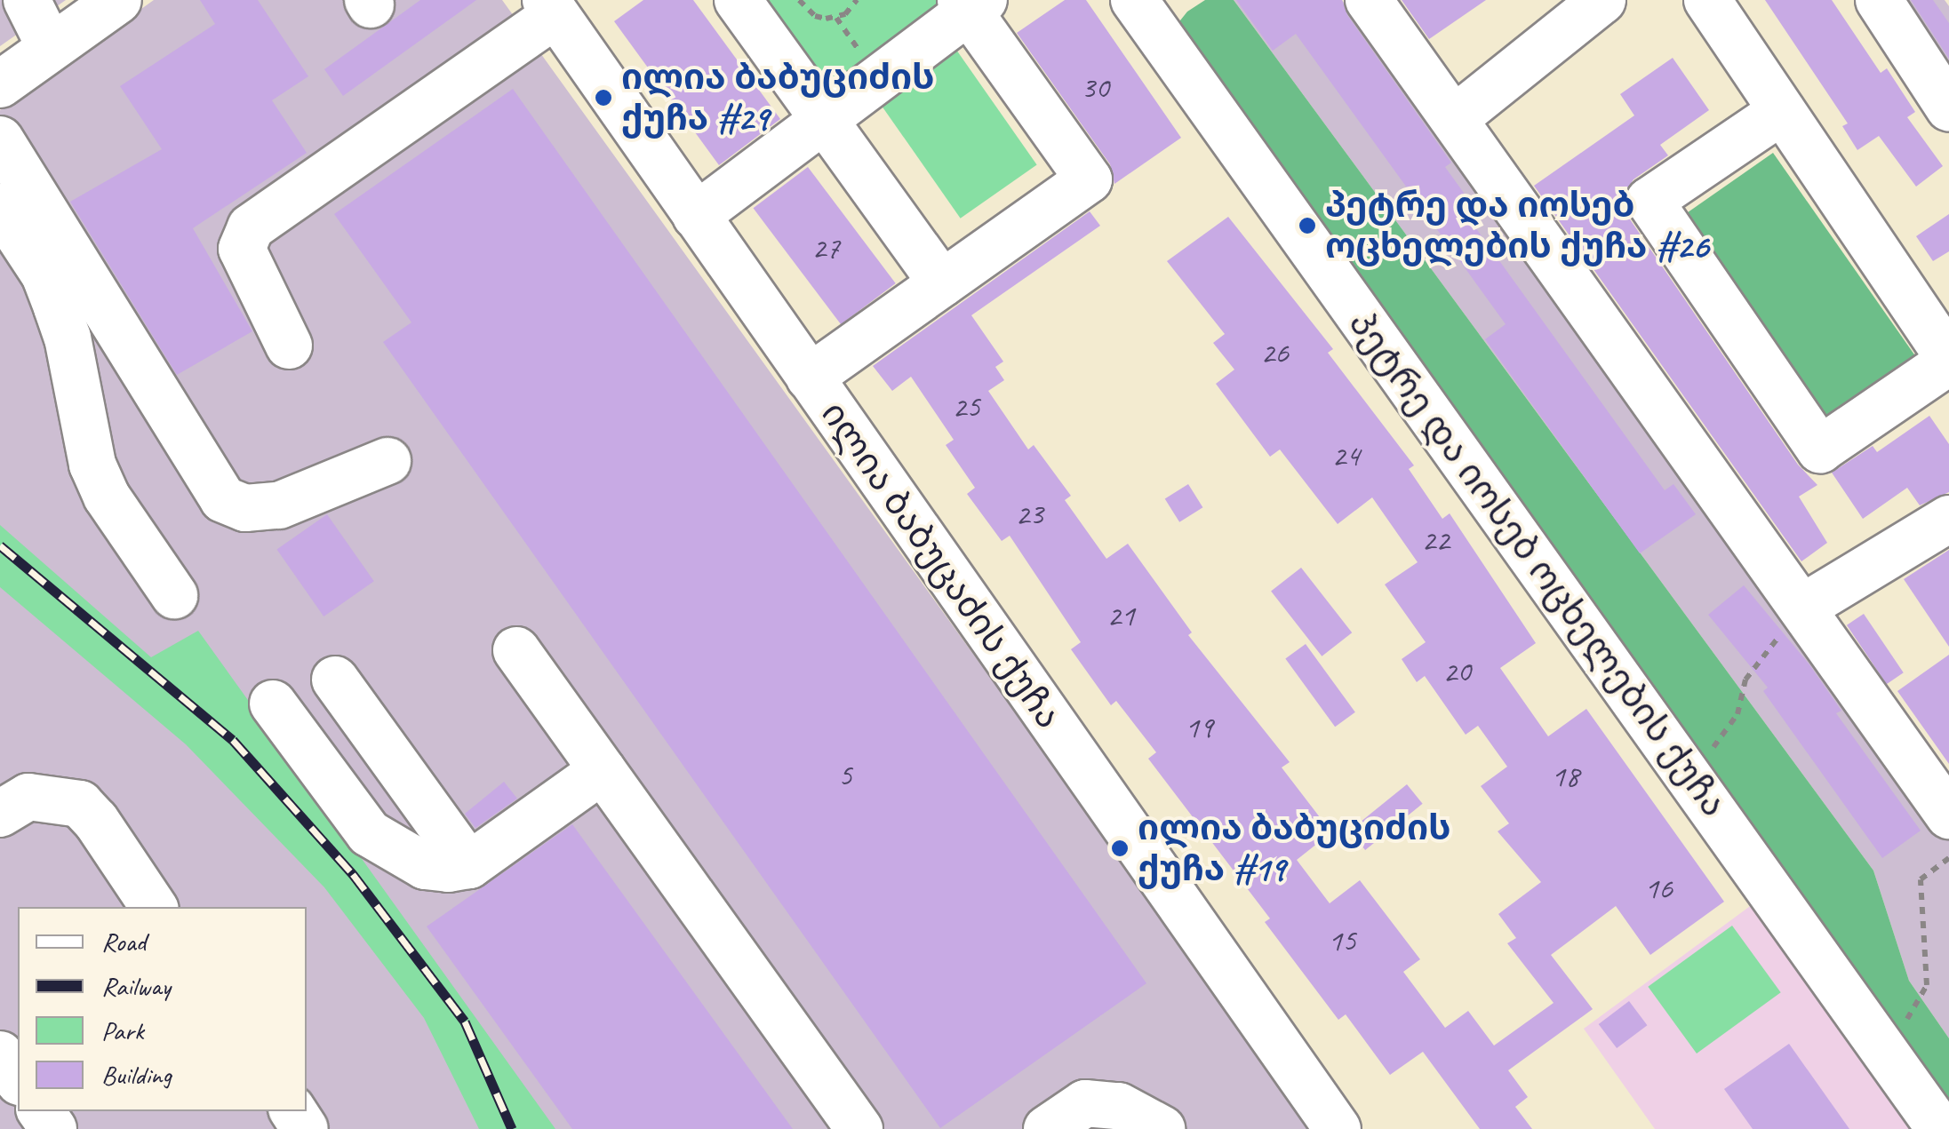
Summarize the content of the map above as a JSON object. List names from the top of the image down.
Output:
{
  "streets": {
    "street": ["პეტრე და იოსებ ოცხელების ქუჩა", "ილია ბაბუცაძის ქუჩა"]
  },
  "places": ["ილია ბაბუციძის ქუჩა #29", "პეტრე და იოსებ ოცხელების ქუჩა #26", "ილია ბაბუციძის ქუჩა #19"],
  "house_numbers": [
    "30",
    "27",
    "26",
    "25",
    "24",
    "23",
    "22",
    "21",
    "20",
    "19",
    "5",
    "18",
    "16",
    "15"
  ],
  "legend": [
    "Road",
    "Railway",
    "Park",
    "Building"
  ]
}
